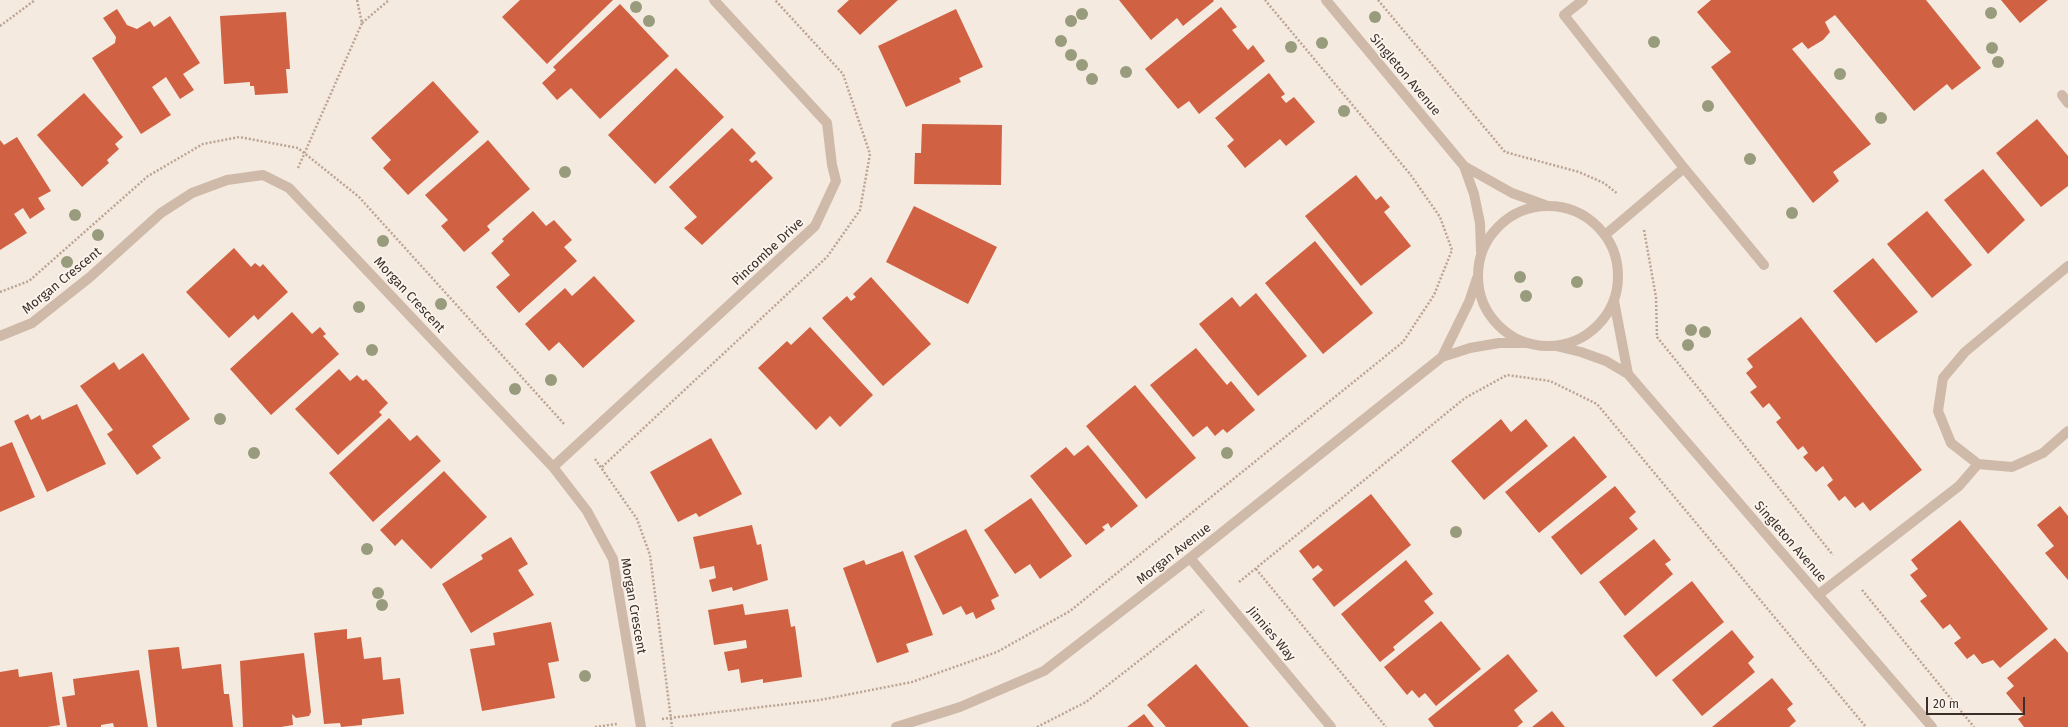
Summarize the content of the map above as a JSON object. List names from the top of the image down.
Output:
{
  "streets": {
    "street": [
      "Singleton Avenue",
      "Pincombe Drive",
      "Morgan Crescent",
      "Morgan Avenue",
      "Jinnies Way"
    ]
  },
  "crossings": [
    ["Singleton Avenue", "Morgan Avenue"],
    ["Pincombe Drive", "Morgan Crescent"],
    ["Morgan Avenue", "Jinnies Way"]
  ],
  "scale_bar": "20 m"
}
